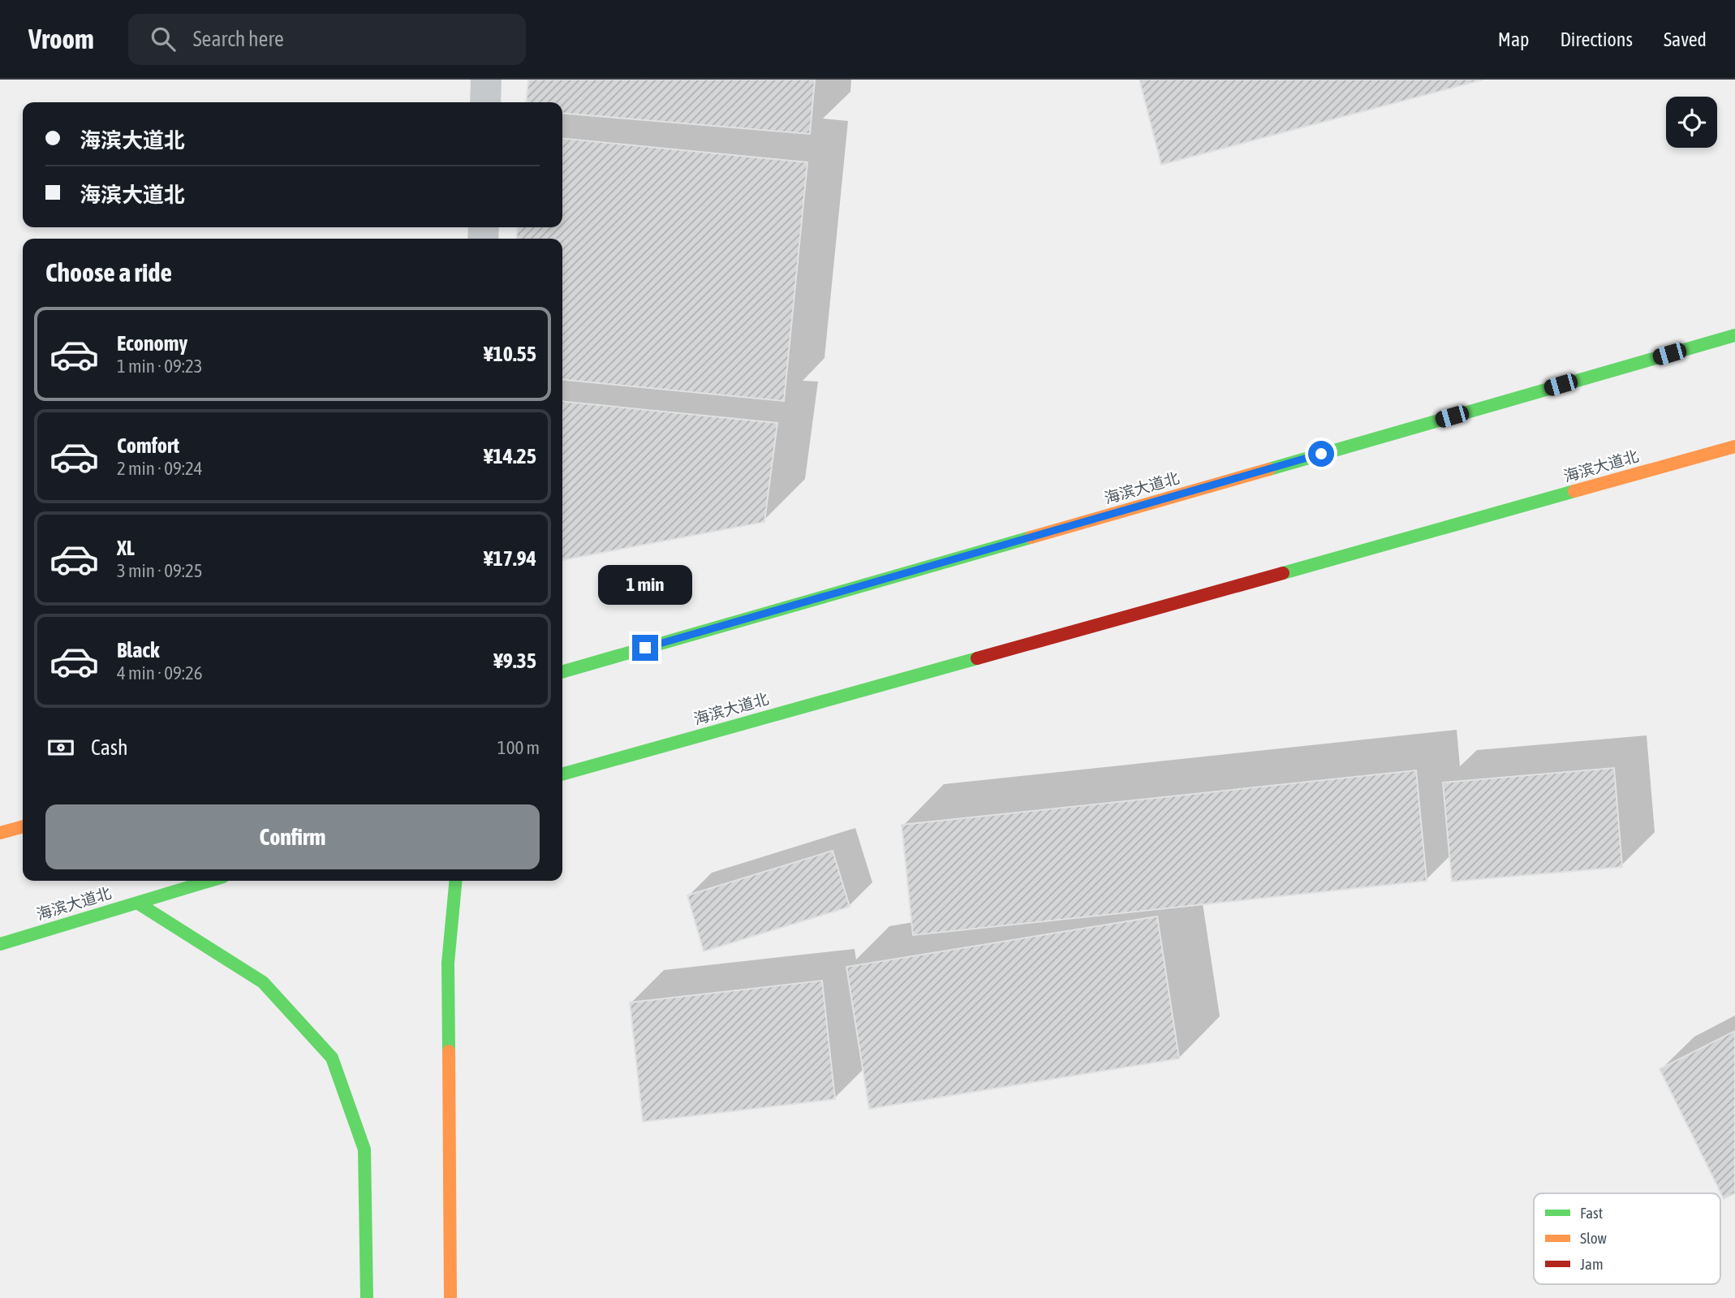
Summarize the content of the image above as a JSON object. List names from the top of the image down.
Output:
{
  "streets": {
    "main road": ["海滨大道北"]
  },
  "legend": ["Fast", "Slow", "Jam"],
  "page": {
    "header": "Vroom",
    "search": "Search here",
    "nav": ["Map", "Directions", "Saved"],
    "banner": ["海滨大道北", "海滨大道北"],
    "heading": "Choose a ride",
    "list": [
      {
        "name": "Economy",
        "note": "1 min · 09:23",
        "value": "¥10.55"
      },
      {
        "name": "Comfort",
        "note": "2 min · 09:24",
        "value": "¥14.25"
      },
      {
        "name": "XL",
        "note": "3 min · 09:25",
        "value": "¥17.94"
      },
      {
        "name": "Black",
        "note": "4 min · 09:26",
        "value": "¥9.35"
      }
    ],
    "bubble": "1 min",
    "pay": ["Cash", "100 m"],
    "buttons": "Confirm"
  }
}
